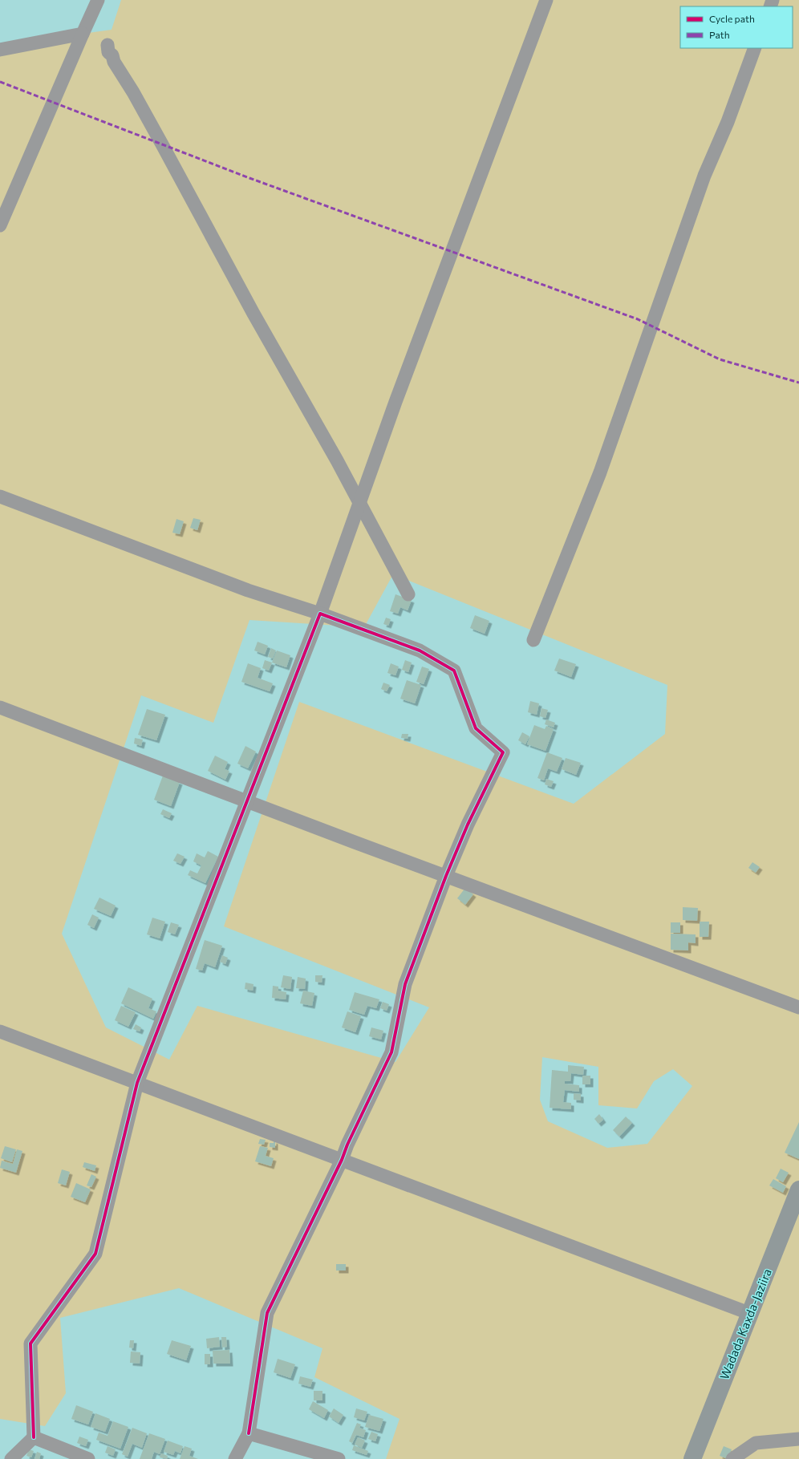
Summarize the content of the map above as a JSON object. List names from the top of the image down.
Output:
{
  "streets": {
    "street": ["Wadada Kaxda-Jaziira"]
  },
  "legend": ["Cycle path", "Path"]
}
